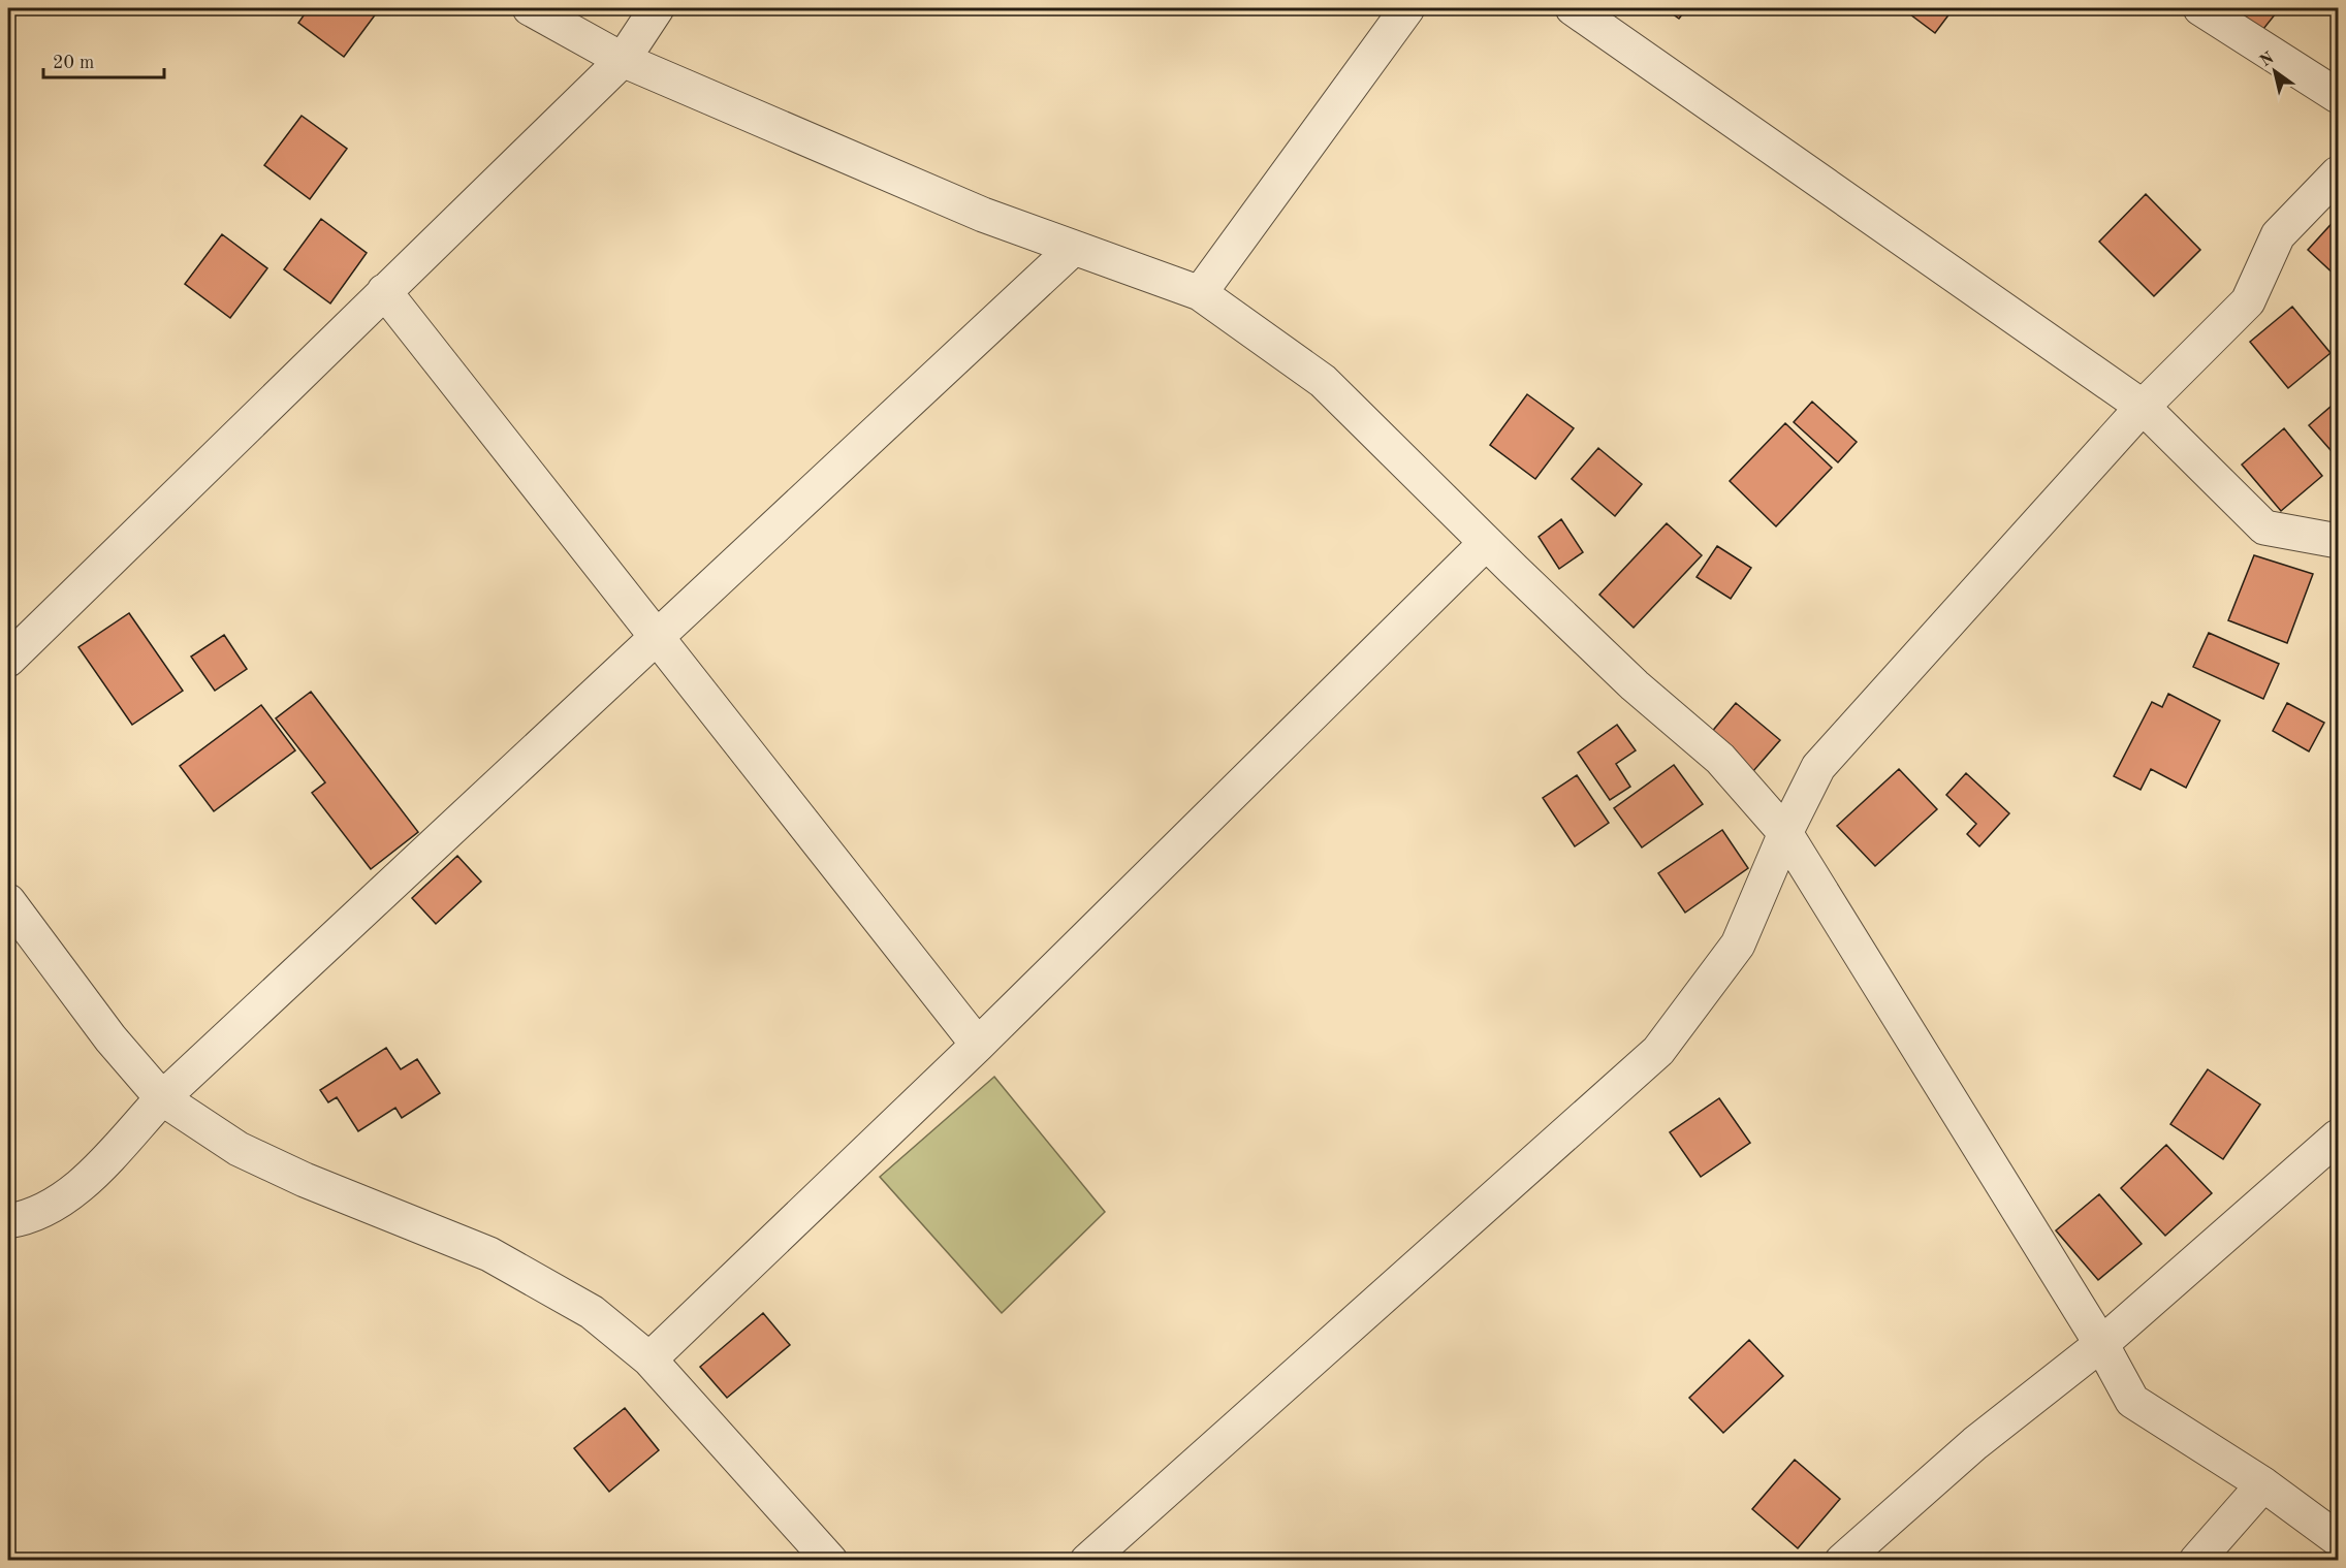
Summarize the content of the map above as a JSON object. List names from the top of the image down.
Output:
{
  "scale_bar": "20 m",
  "north": "top left"
}
